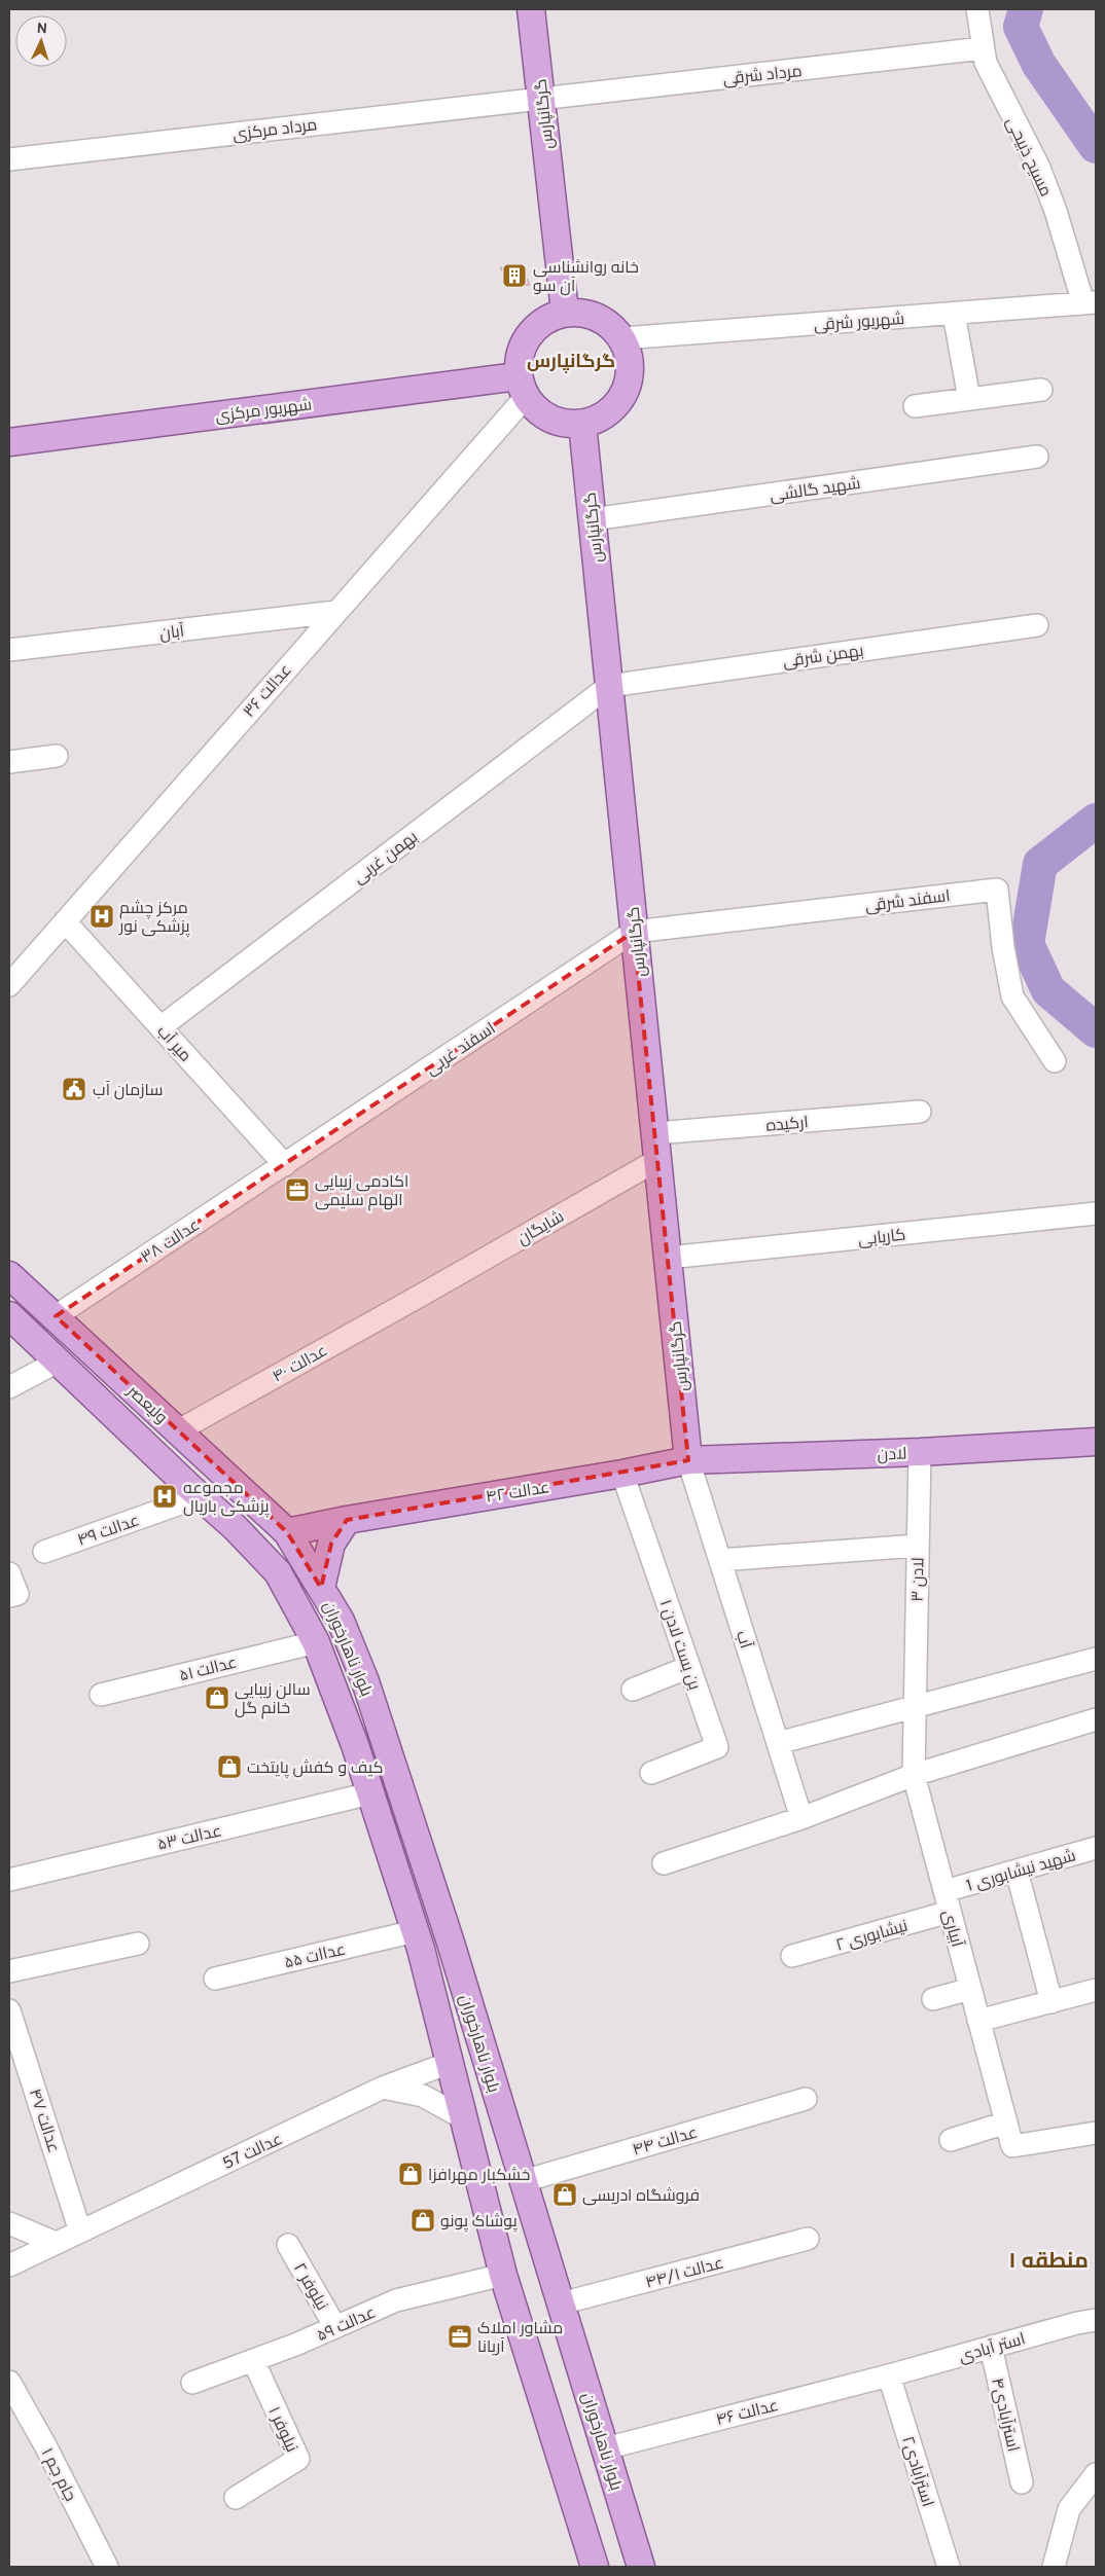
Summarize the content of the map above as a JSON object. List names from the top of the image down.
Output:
{
  "streets": {
    "main road": [
      "گرگانپارس",
      "شهریور مرکزی",
      "ولیعصر",
      "لادن",
      "عدالت ۴۲",
      "بلوار ناهارخوران"
    ],
    "street": [
      "مرداد شرقی",
      "مرداد مرکزی",
      "مسیح ذبیحی",
      "شهریور شرقی",
      "شهید گالشی",
      "آبان",
      "بهمن شرقی",
      "عدالت ۳۶",
      "بهمن غربی",
      "اسفند شرقی",
      "میر آب",
      "اسفند غربی",
      "ارکیده",
      "شایگان",
      "کاریابی",
      "عدالت ۳۸",
      "عدالت ۴۰",
      "عدالت ۴۹",
      "۳ لادن",
      "آب",
      "۱ بن بست لادن",
      "عدالت ۵۱",
      "عدالت ۵۳",
      "شهید نیشابوری 1",
      "آبیاری",
      "نیشابوری ۲",
      "عداات ۵۵",
      "عدالت ۴۷",
      "۴۴ عدالت",
      "عدالت 57",
      "۴۴/۱ عدالت",
      "۲ نیلوفر",
      "عدالت ۵۹",
      "استر آبادی",
      "۴۶ عدالت",
      "استرآبادی۴",
      "۱ نیلوفر",
      "استرآبادی۲",
      "۱ جام جم"
    ]
  },
  "crossings": [
    ["مرداد شرقی", "گرگانپارس"],
    ["مرداد شرقی", "مرداد مرکزی"],
    ["مرداد شرقی", "مسیح ذبیحی"],
    ["گرگانپارس", "مرداد مرکزی"],
    ["گرگانپارس", "شهریور شرقی"],
    ["گرگانپارس", "شهریور مرکزی"],
    ["گرگانپارس", "شهید گالشی"],
    ["گرگانپارس", "بهمن شرقی"],
    ["گرگانپارس", "عدالت ۳۶"],
    ["گرگانپارس", "بهمن غربی"],
    ["گرگانپارس", "اسفند شرقی"],
    ["گرگانپارس", "اسفند غربی"],
    ["گرگانپارس", "ارکیده"],
    ["گرگانپارس", "شایگان"],
    ["گرگانپارس", "کاریابی"],
    ["گرگانپارس", "لادن"],
    ["گرگانپارس", "عدالت ۴۲"],
    ["گرگانپارس", "آب"],
    ["مسیح ذبیحی", "شهریور شرقی"],
    ["شهریور شرقی", "شهریور مرکزی"],
    ["شهریور شرقی", "عدالت ۳۶"],
    ["شهریور مرکزی", "عدالت ۳۶"],
    ["آبان", "عدالت ۳۶"],
    ["بهمن شرقی", "بهمن غربی"],
    ["عدالت ۳۶", "میر آب"],
    ["بهمن غربی", "میر آب"],
    ["اسفند شرقی", "اسفند غربی"],
    ["میر آب", "اسفند غربی"],
    ["میر آب", "عدالت ۳۸"],
    ["اسفند غربی", "عدالت ۳۸"],
    ["ارکیده", "شایگان"],
    ["شایگان", "عدالت ۴۰"],
    ["عدالت ۳۸", "ولیعصر"],
    ["عدالت ۴۰", "ولیعصر"],
    ["ولیعصر", "عدالت ۴۲"],
    ["ولیعصر", "عدالت ۴۹"],
    ["ولیعصر", "بلوار ناهارخوران"],
    ["لادن", "عدالت ۴۲"],
    ["لادن", "۳ لادن"],
    ["لادن", "آب"],
    ["عدالت ۴۲", "آب"],
    ["عدالت ۴۲", "۱ بن بست لادن"],
    ["عدالت ۴۲", "بلوار ناهارخوران"],
    ["۳ لادن", "آبیاری"],
    ["بلوار ناهارخوران", "عدالت ۵۱"],
    ["بلوار ناهارخوران", "عدالت ۵۳"],
    ["بلوار ناهارخوران", "عداات ۵۵"],
    ["بلوار ناهارخوران", "۴۴ عدالت"],
    ["بلوار ناهارخوران", "عدالت 57"],
    ["بلوار ناهارخوران", "۴۴/۱ عدالت"],
    ["بلوار ناهارخوران", "عدالت ۵۹"],
    ["بلوار ناهارخوران", "۴۶ عدالت"],
    ["شهید نیشابوری 1", "آبیاری"],
    ["شهید نیشابوری 1", "نیشابوری ۲"],
    ["آبیاری", "نیشابوری ۲"],
    ["عدالت ۴۷", "عدالت 57"],
    ["۲ نیلوفر", "عدالت ۵۹"],
    ["عدالت ۵۹", "۱ نیلوفر"],
    ["استر آبادی", "۴۶ عدالت"],
    ["استر آبادی", "استرآبادی۴"],
    ["استر آبادی", "استرآبادی۲"],
    ["۴۶ عدالت", "استرآبادی۲"]
  ],
  "districts": ["گرگانپارس", "منطقه ۱"],
  "places": {
    "building": ["خانه روانشناسی آن سو"],
    "hospital": ["مرکز چشم پزشکی نور", "مجموعه پزشکی باریال"],
    "public building": ["سازمان آب"],
    "office": ["اکادمی زیبایی الهام سلیمی", "مشاور املاک آریانا"],
    "shop": [
      "سالن زیبایی خانم گل",
      "کیف و کفش پایتخت",
      "خشكبار مهرافزا",
      "فروشگاه ادریسی",
      "پوشاک پونو"
    ]
  },
  "north": "top"
}
